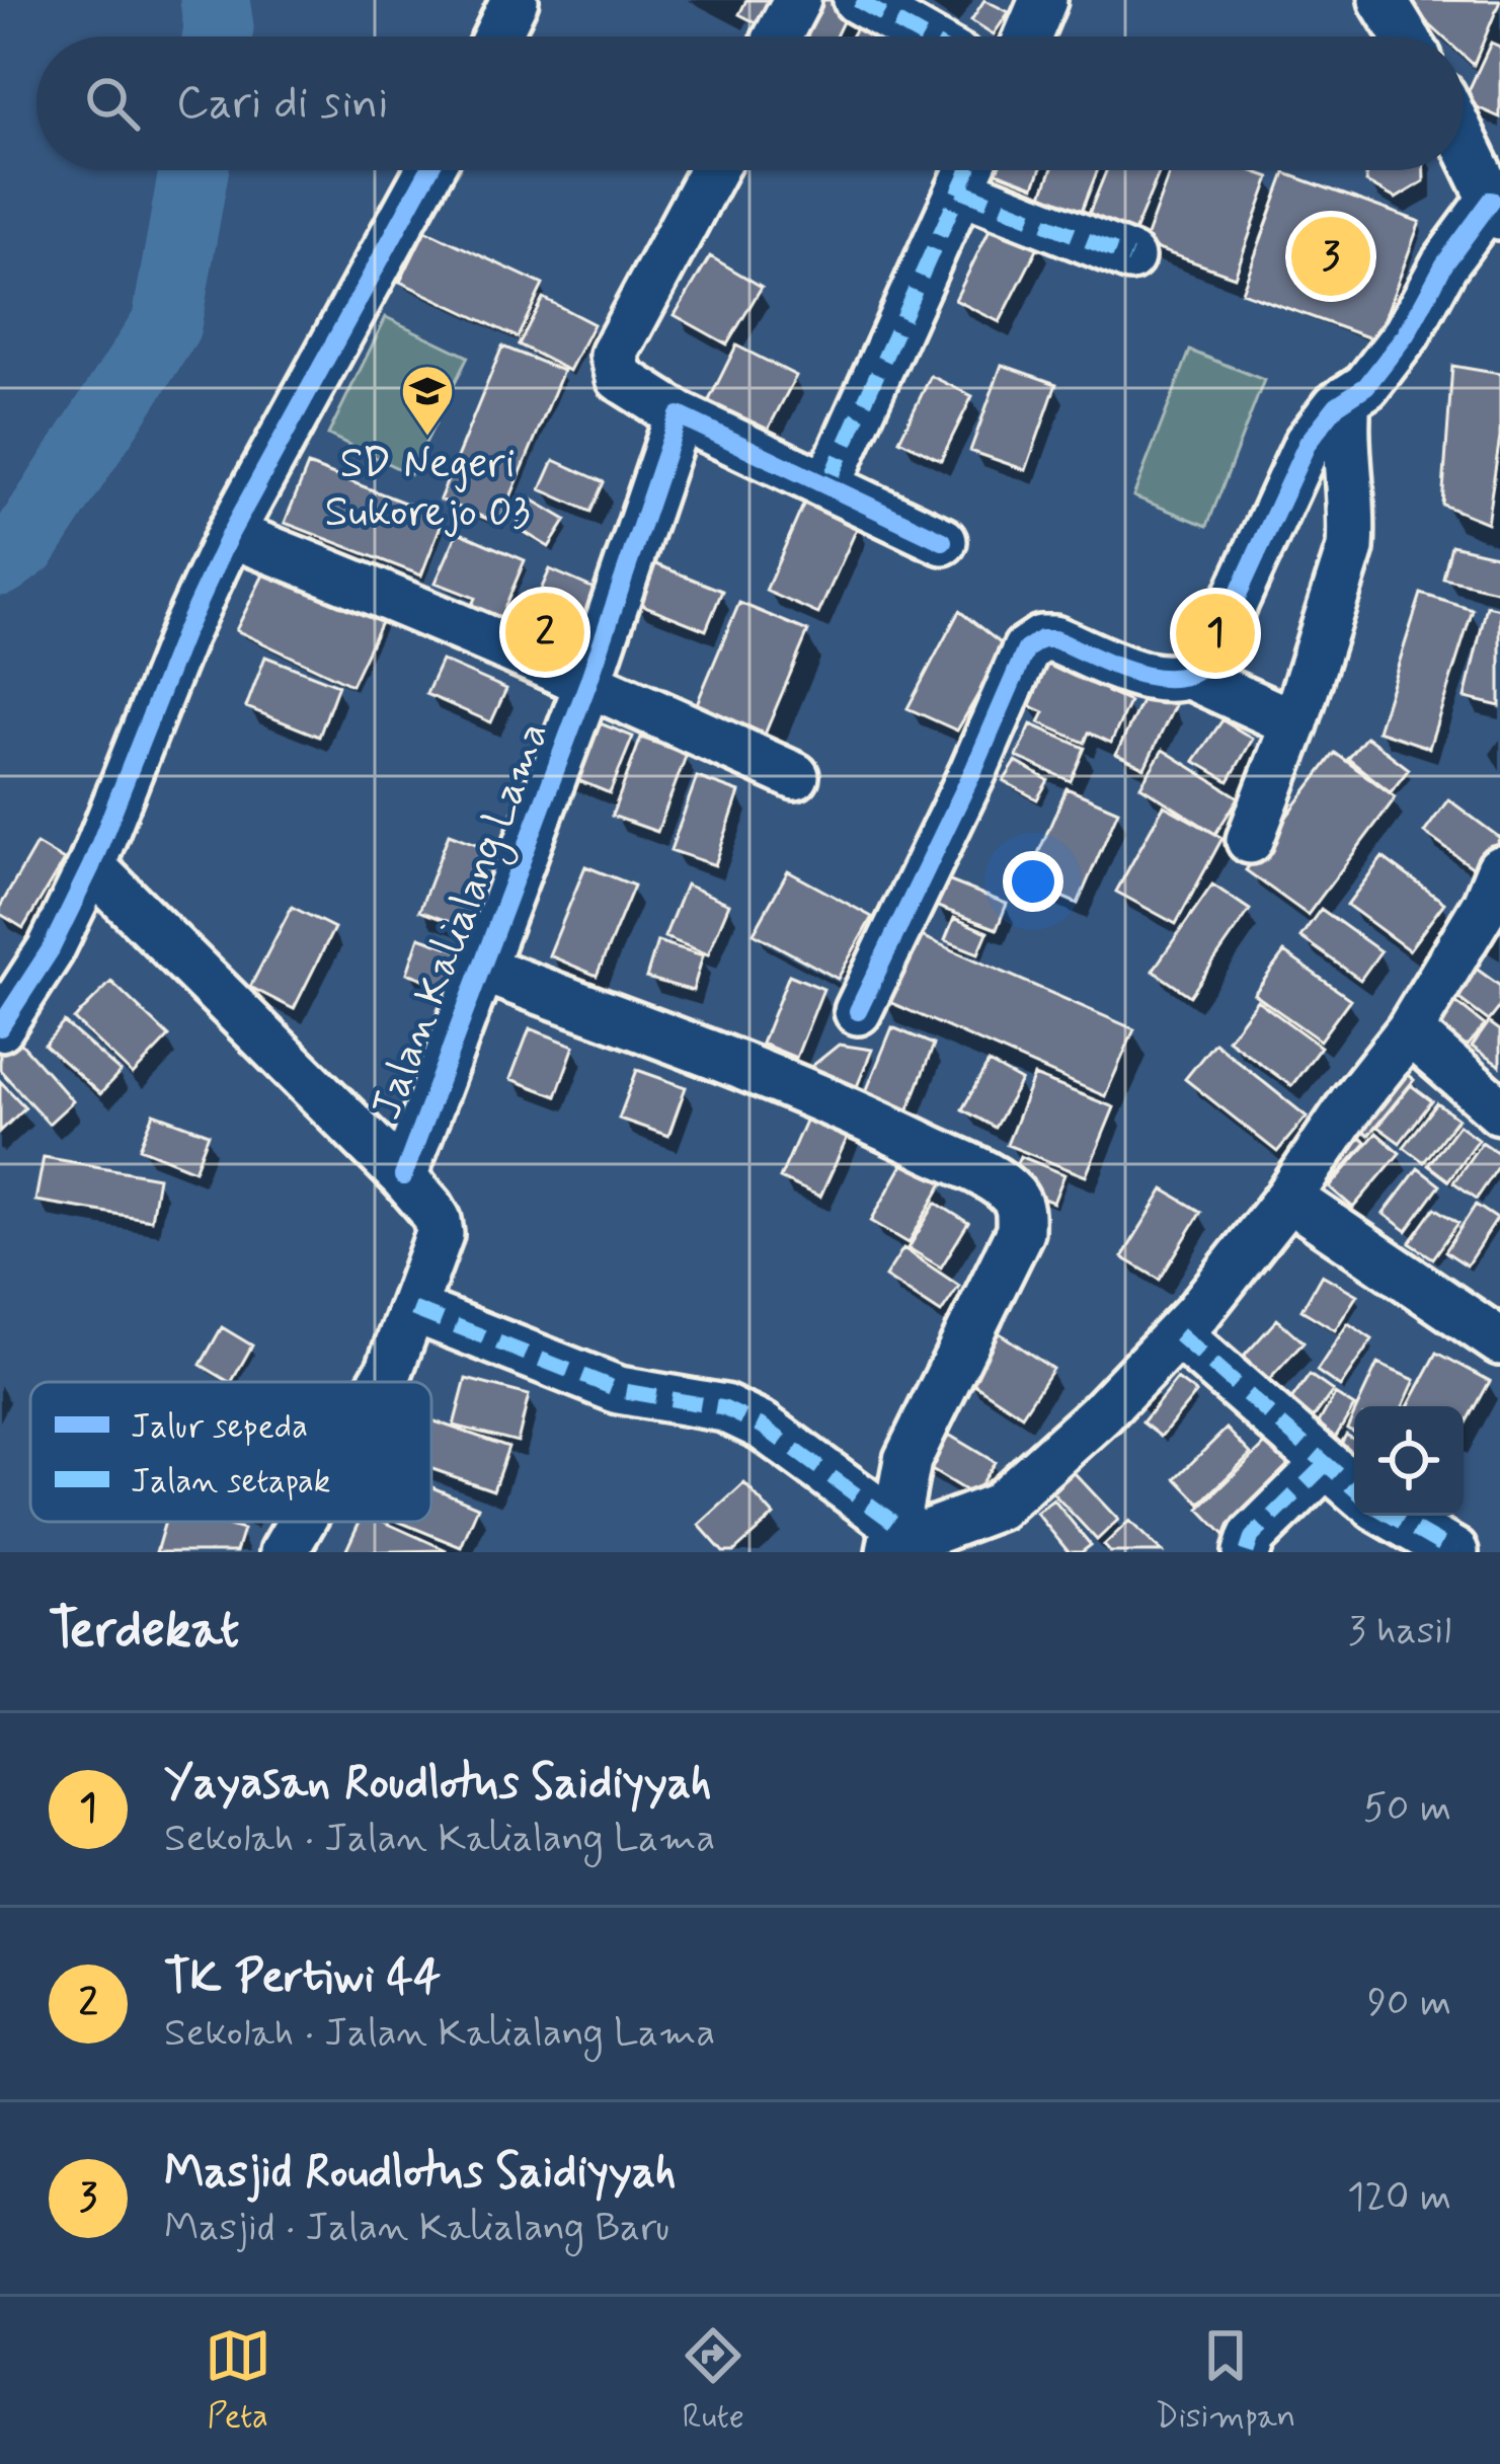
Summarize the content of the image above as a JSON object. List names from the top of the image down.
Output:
{
  "streets": {
    "street": ["Jalan Kalialang Lama"]
  },
  "places": {
    "school or university": ["SD Negeri Sukorejo 03"]
  },
  "legend": ["Jalur sepeda", "Jalan setapak"],
  "page": {
    "search": "Cari di sini",
    "pins": ["3", "2", "1"],
    "heading": ["Terdekat", "3 hasil"],
    "list": [
      {
        "mark": "1",
        "name": "Yayasan Roudlotus Saidiyyah",
        "note": "Sekolah · Jalan Kalialang Lama",
        "value": "50 m"
      },
      {
        "mark": "2",
        "name": "TK Pertiwi 44",
        "note": "Sekolah · Jalan Kalialang Lama",
        "value": "90 m"
      },
      {
        "mark": "3",
        "name": "Masjid Roudlotus Saidiyyah",
        "note": "Masjid · Jalan Kalialang Baru",
        "value": "120 m"
      }
    ],
    "nav": ["Peta", "Rute", "Disimpan"]
  }
}
